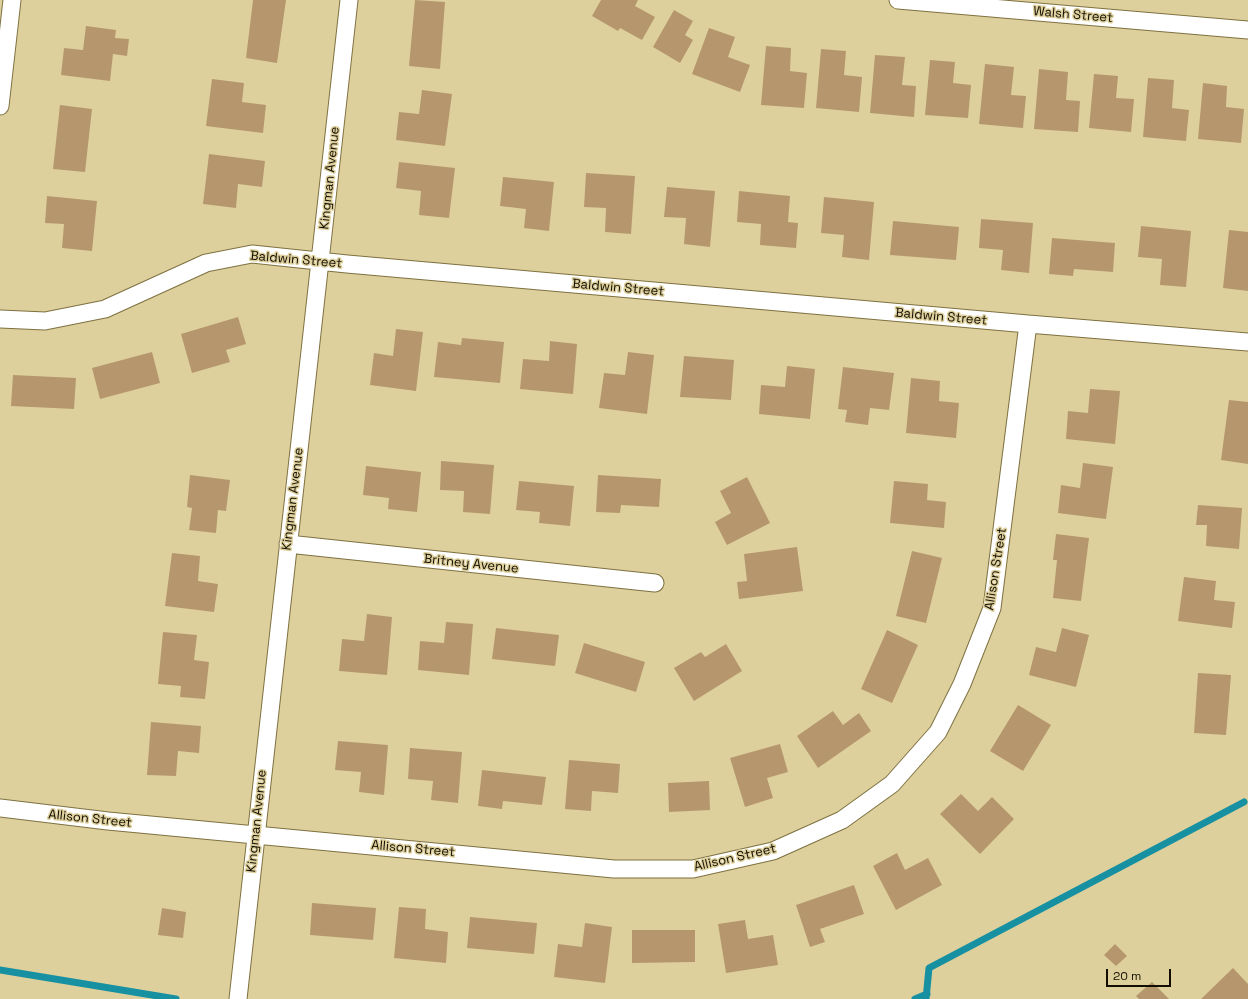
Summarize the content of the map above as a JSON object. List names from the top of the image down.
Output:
{
  "streets": {
    "street": [
      "Walsh Street",
      "Kingman Avenue",
      "Baldwin Street",
      "Britney Avenue",
      "Allison Street"
    ]
  },
  "crossings": [
    ["Kingman Avenue", "Baldwin Street"],
    ["Kingman Avenue", "Britney Avenue"],
    ["Kingman Avenue", "Allison Street"],
    ["Baldwin Street", "Allison Street"]
  ],
  "scale_bar": "20 m"
}
